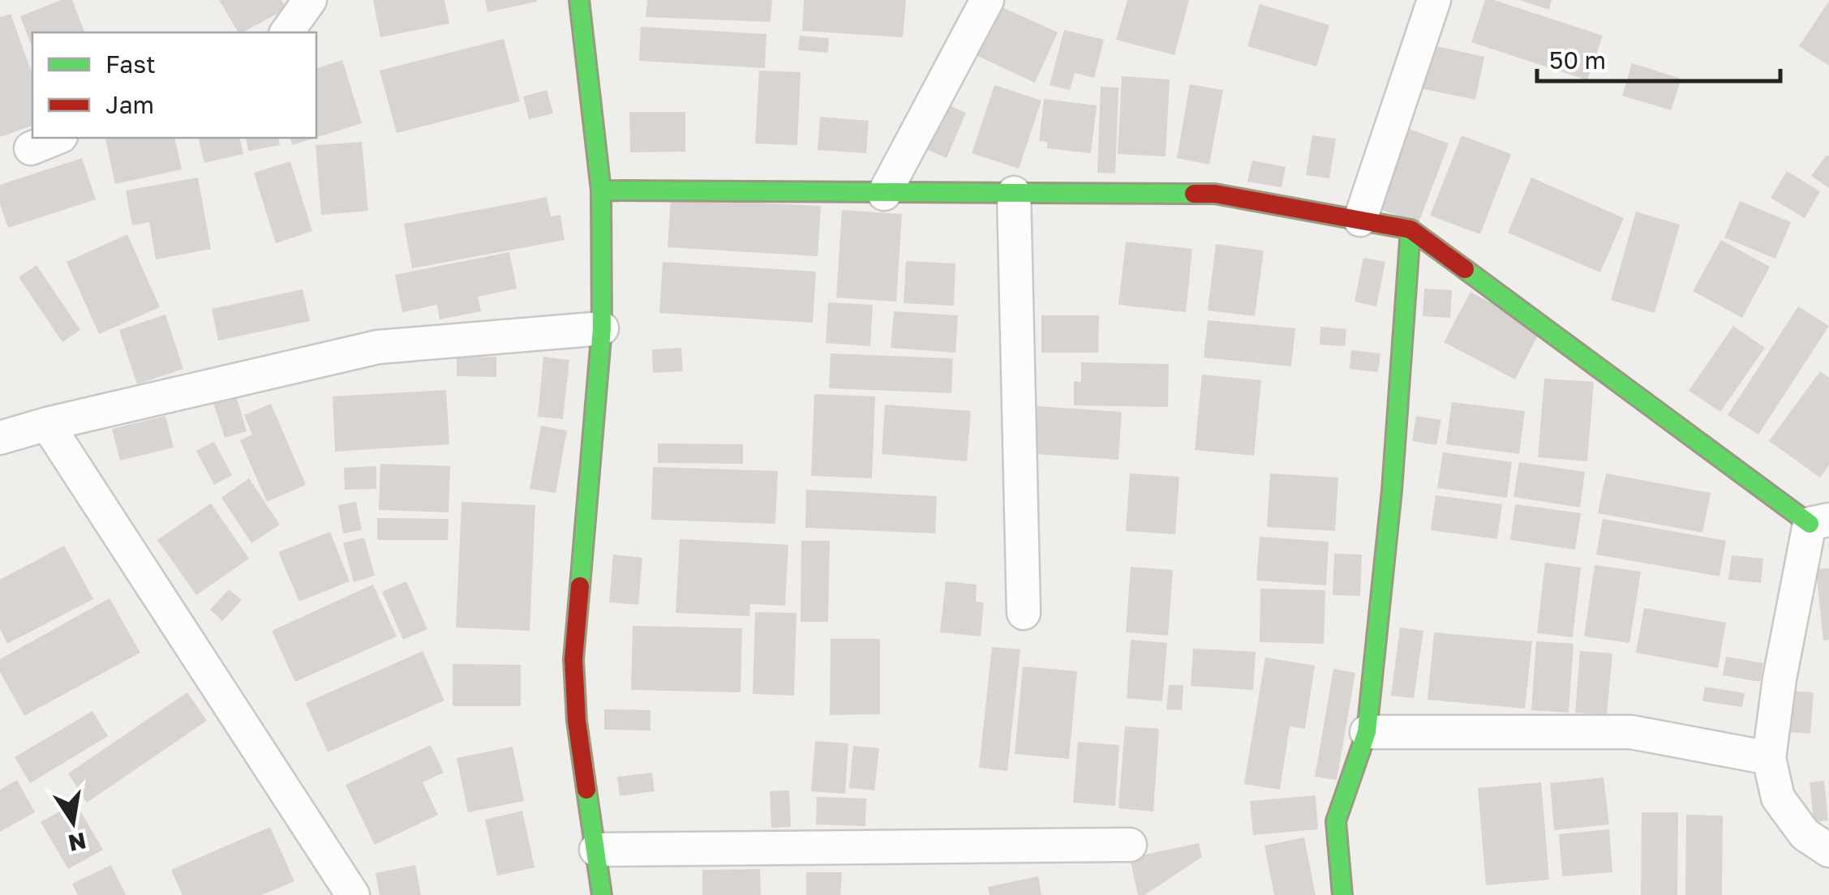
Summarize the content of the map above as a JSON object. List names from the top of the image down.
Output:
{
  "legend": ["Fast", "Jam"],
  "scale_bar": "50 m",
  "north": "bottom"
}
